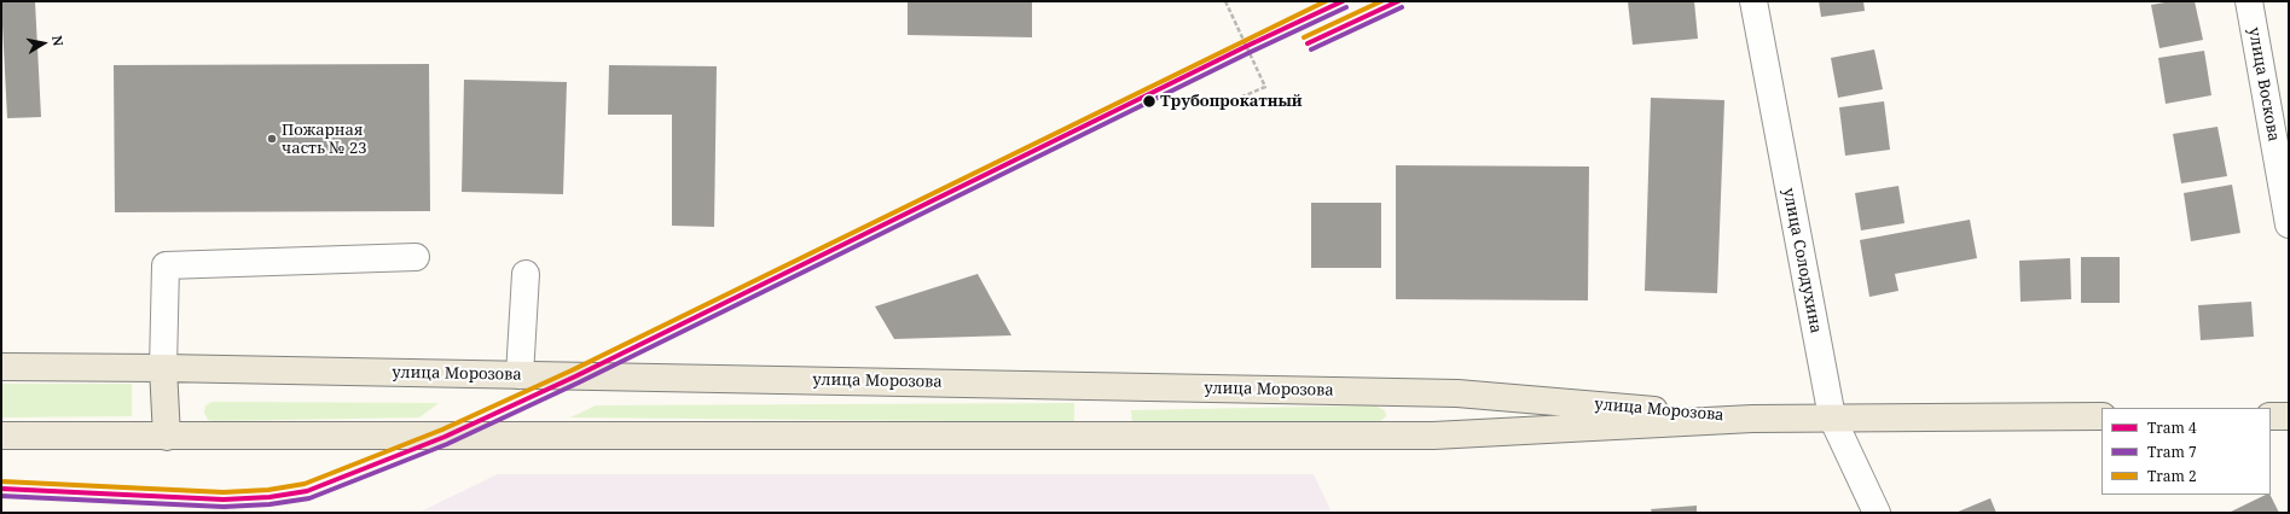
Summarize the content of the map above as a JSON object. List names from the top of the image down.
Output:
{
  "streets": {
    "main road": ["улица Морозова"],
    "street": ["улица Воскова", "улица Солодухина"]
  },
  "crossings": [
    ["улица Солодухина", "улица Морозова"]
  ],
  "places": ["Трубопрокатный", "Пожарная часть № 23"],
  "lines": ["tram line 4", "tram line 2", "tram line 7"],
  "legend": ["Tram 4", "Tram 7", "Tram 2"],
  "north": "right"
}
